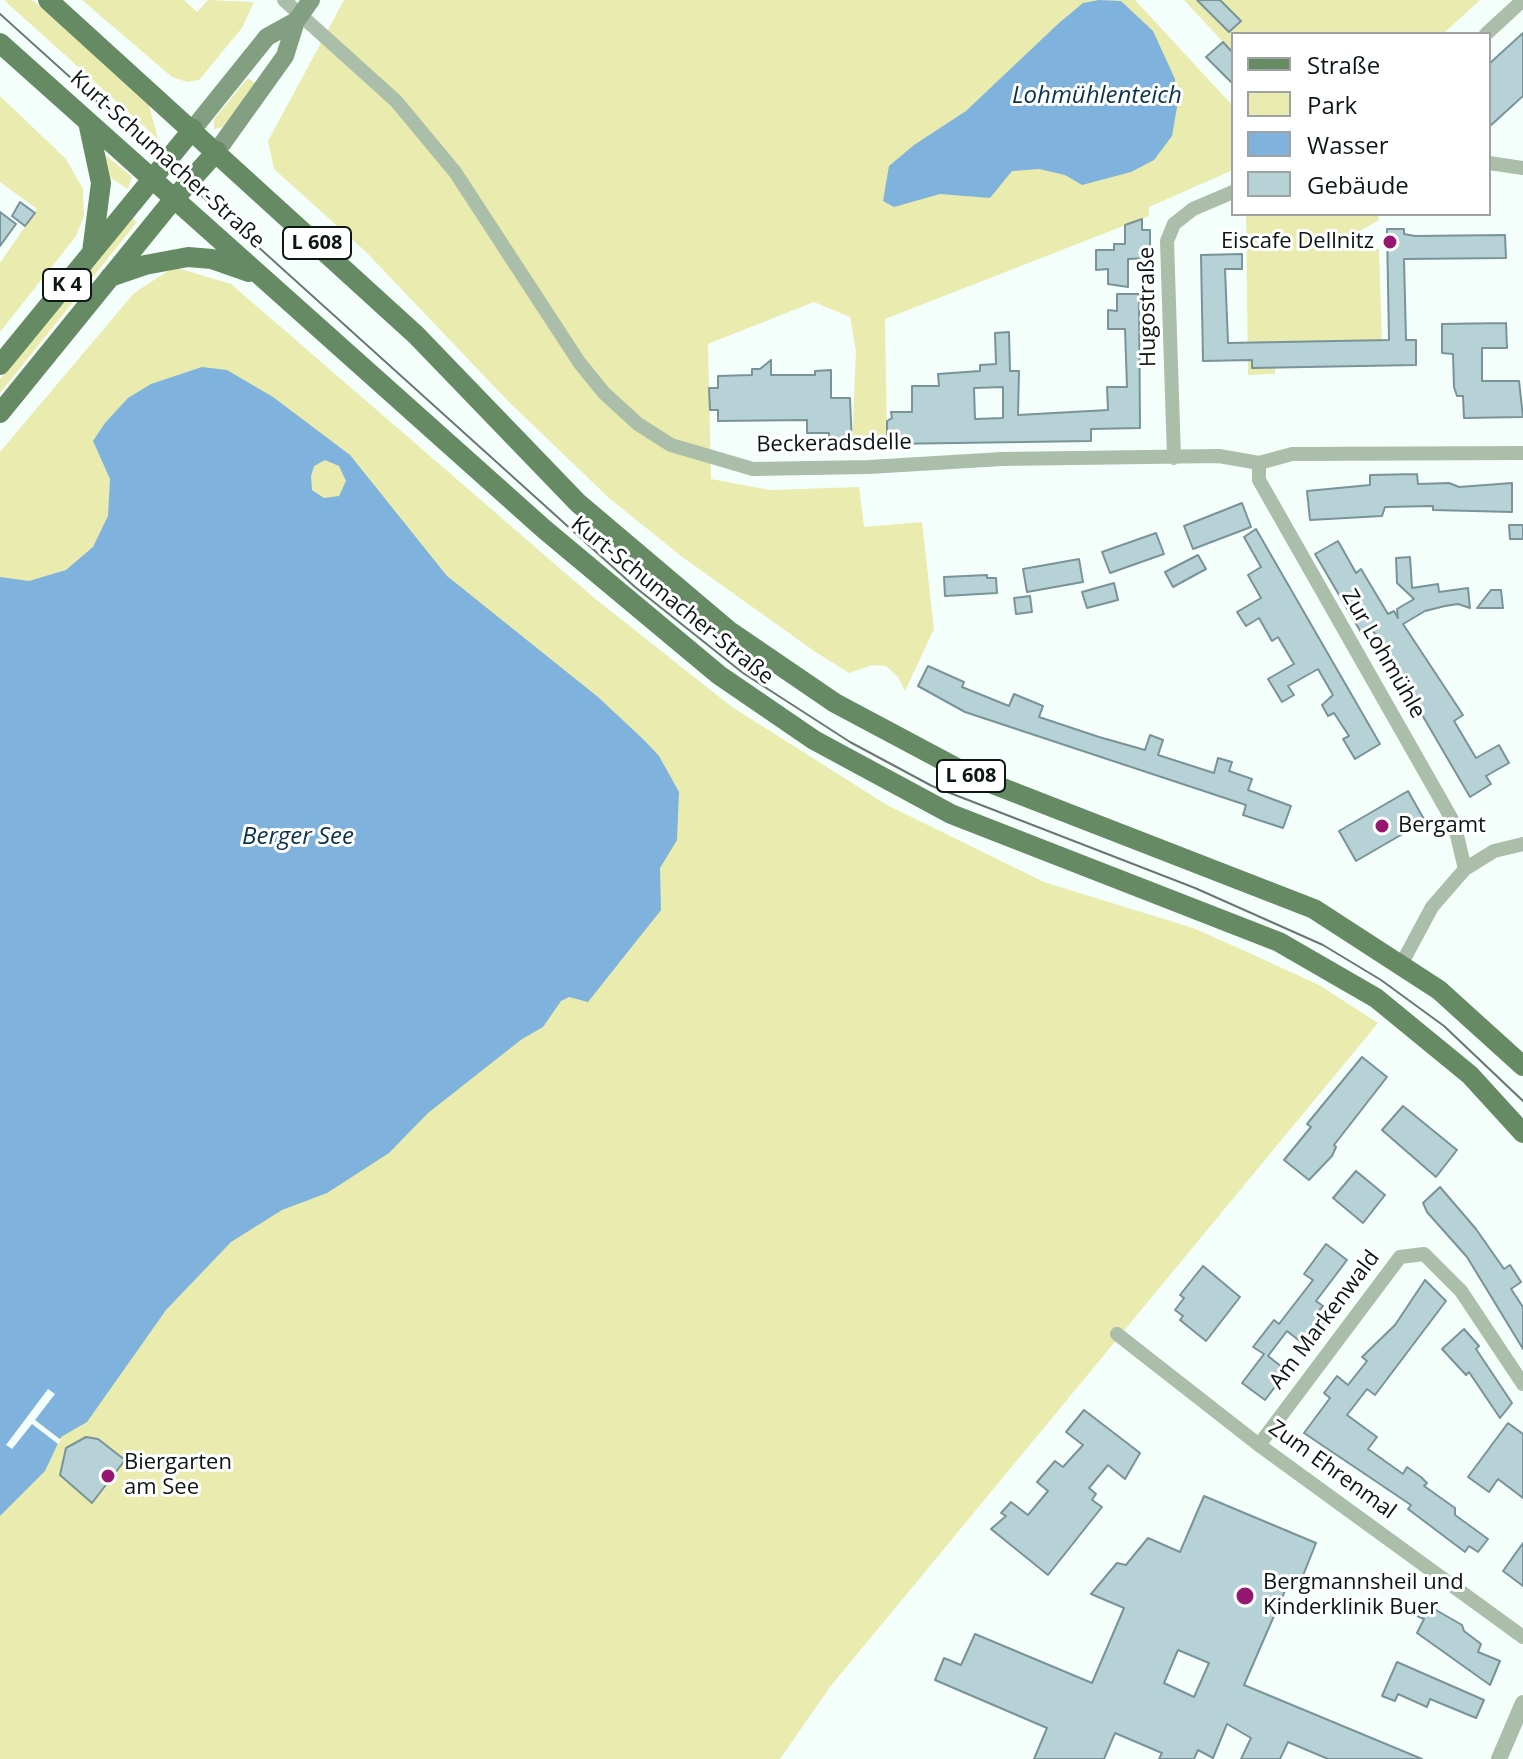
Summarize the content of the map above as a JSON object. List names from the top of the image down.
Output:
{
  "streets": {
    "main road": ["Kurt-Schumacher-Straße", "L 608", "K 4"],
    "street": [
      "Hugostraße",
      "Beckeradsdelle",
      "Zur Lohmühle",
      "Am Markenwald",
      "Zum Ehrenmal"
    ]
  },
  "crossings": [
    ["Kurt-Schumacher-Straße", "L 608"],
    ["Kurt-Schumacher-Straße", "K 4"],
    ["L 608", "K 4"],
    ["K 4", "Beckeradsdelle"],
    ["Hugostraße", "Beckeradsdelle"],
    ["Beckeradsdelle", "Zur Lohmühle"],
    ["Am Markenwald", "Zum Ehrenmal"]
  ],
  "water": ["Lohmühlenteich", "Berger See"],
  "places": [
    "Eiscafe Dellnitz",
    "Bergamt",
    "Biergarten am See",
    "Bergmannsheil und Kinderklinik Buer"
  ],
  "legend": [
    "Straße",
    "Park",
    "Wasser",
    "Gebäude"
  ]
}
